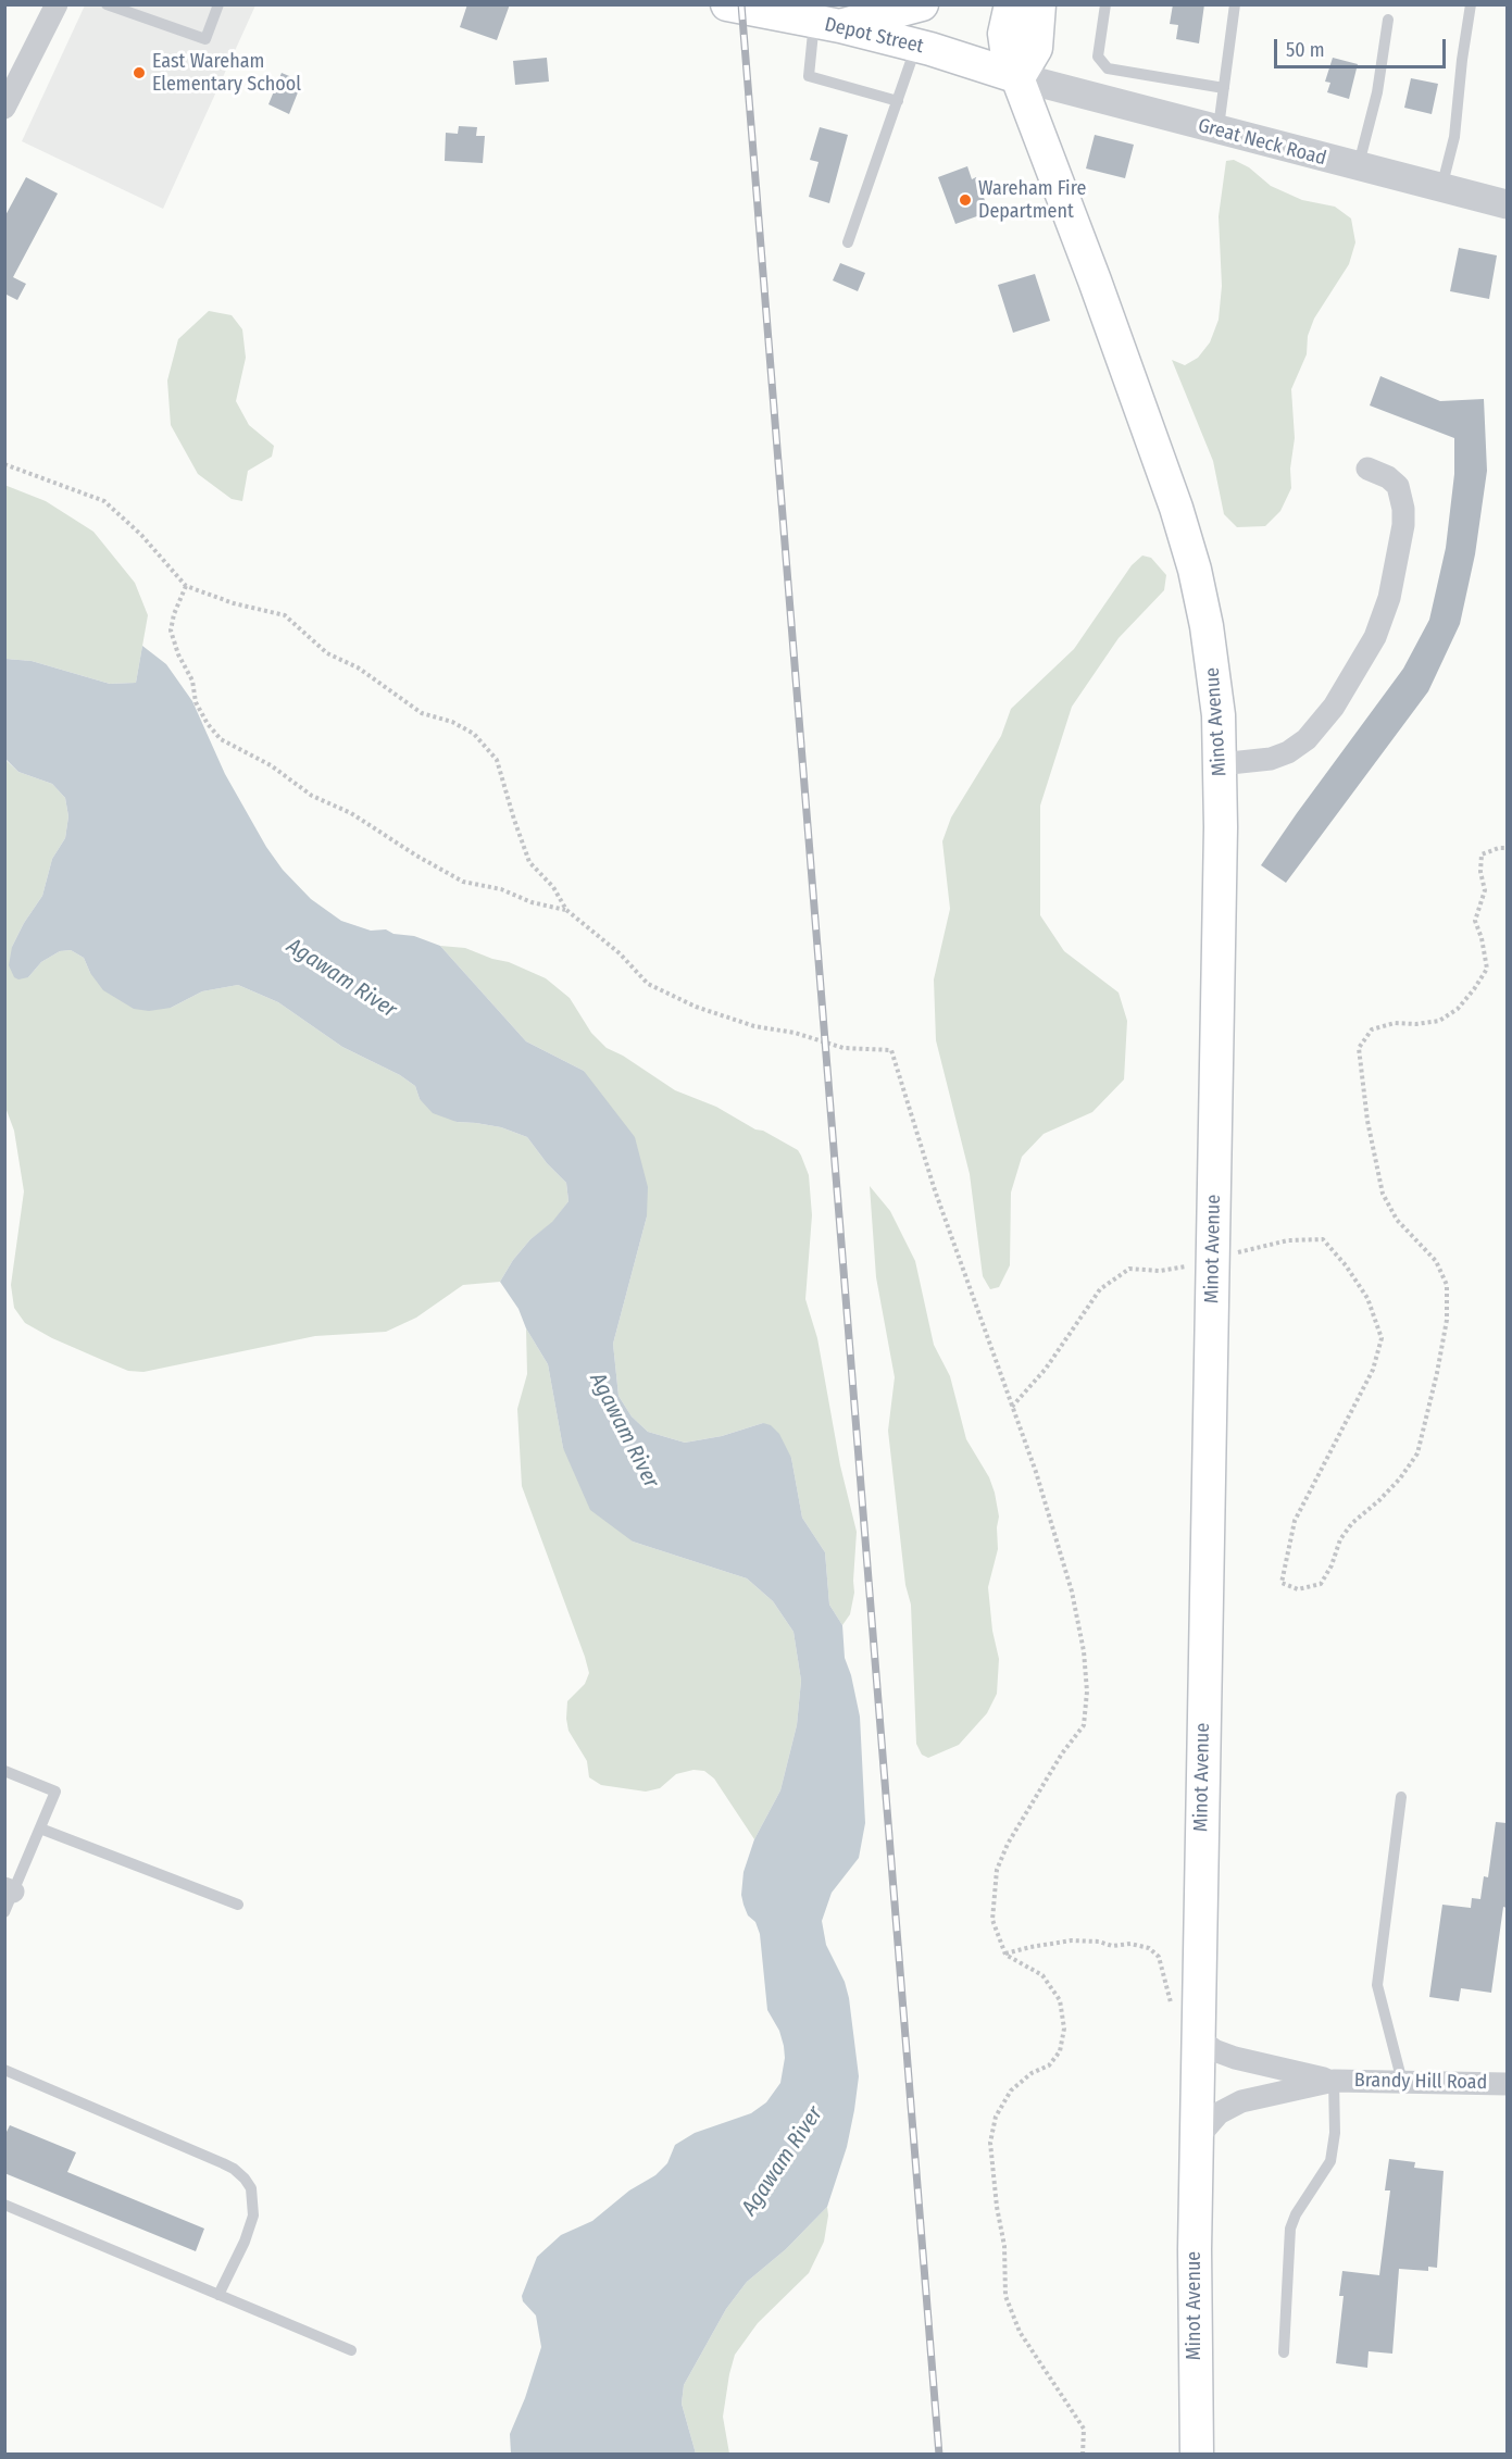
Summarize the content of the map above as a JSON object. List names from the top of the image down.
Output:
{
  "streets": {
    "main road": ["Depot Street", "Minot Avenue"],
    "street": ["Great Neck Road", "Brandy Hill Road"]
  },
  "crossings": [
    ["Depot Street", "Great Neck Road"],
    ["Depot Street", "Minot Avenue"],
    ["Great Neck Road", "Minot Avenue"],
    ["Minot Avenue", "Brandy Hill Road"]
  ],
  "water": ["Agawam River"],
  "places": ["East Wareham Elementary School", "Wareham Fire Department"],
  "scale_bar": "50 m"
}
